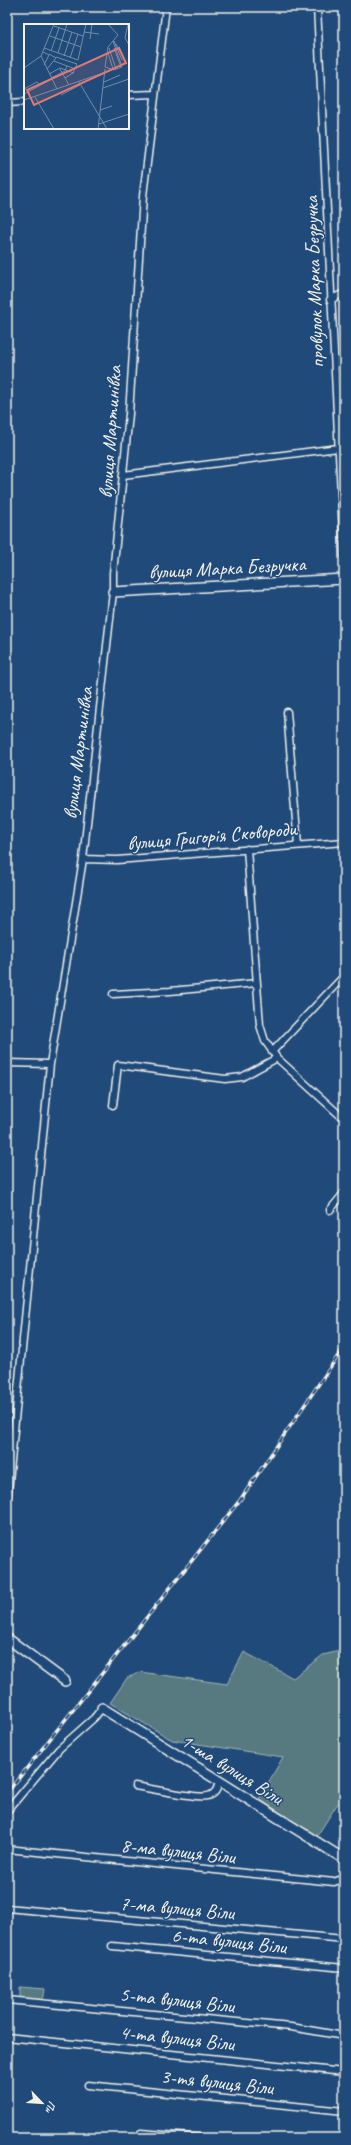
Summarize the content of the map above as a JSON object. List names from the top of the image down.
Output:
{
  "streets": {
    "main road": ["вулиця Марка Безручка", "1-ша вулиця Віли"],
    "street": [
      "провулок Марка Безручка",
      "вулиця Мартинівка",
      "вулиця Григорія Сковороди",
      "8-ма вулиця Віли",
      "7-ма вулиця Віли",
      "6-та вулиця Віли",
      "5-та вулиця Віли",
      "4-та вулиця Віли",
      "3-тя вулиця Віли"
    ]
  },
  "crossings": [
    ["вулиця Мартинівка", "вулиця Марка Безручка"],
    ["вулиця Мартинівка", "вулиця Григорія Сковороди"]
  ],
  "north": "bottom right"
}
